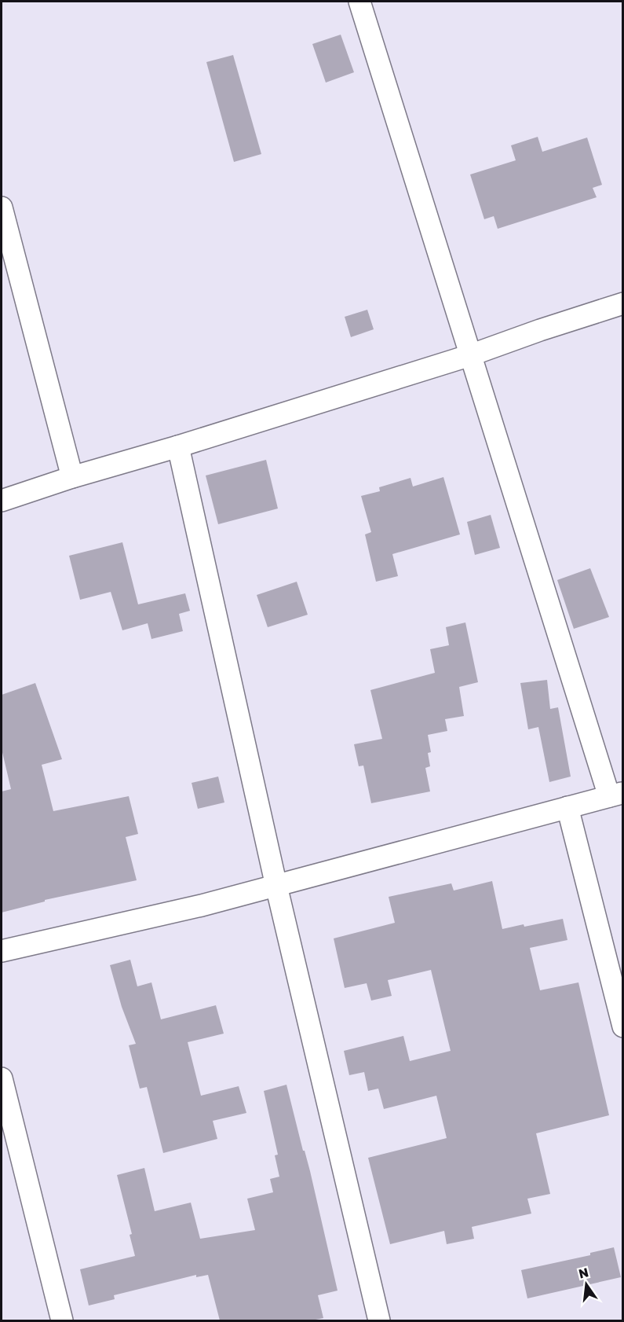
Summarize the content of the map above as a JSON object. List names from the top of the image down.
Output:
{
  "north": "top"
}
